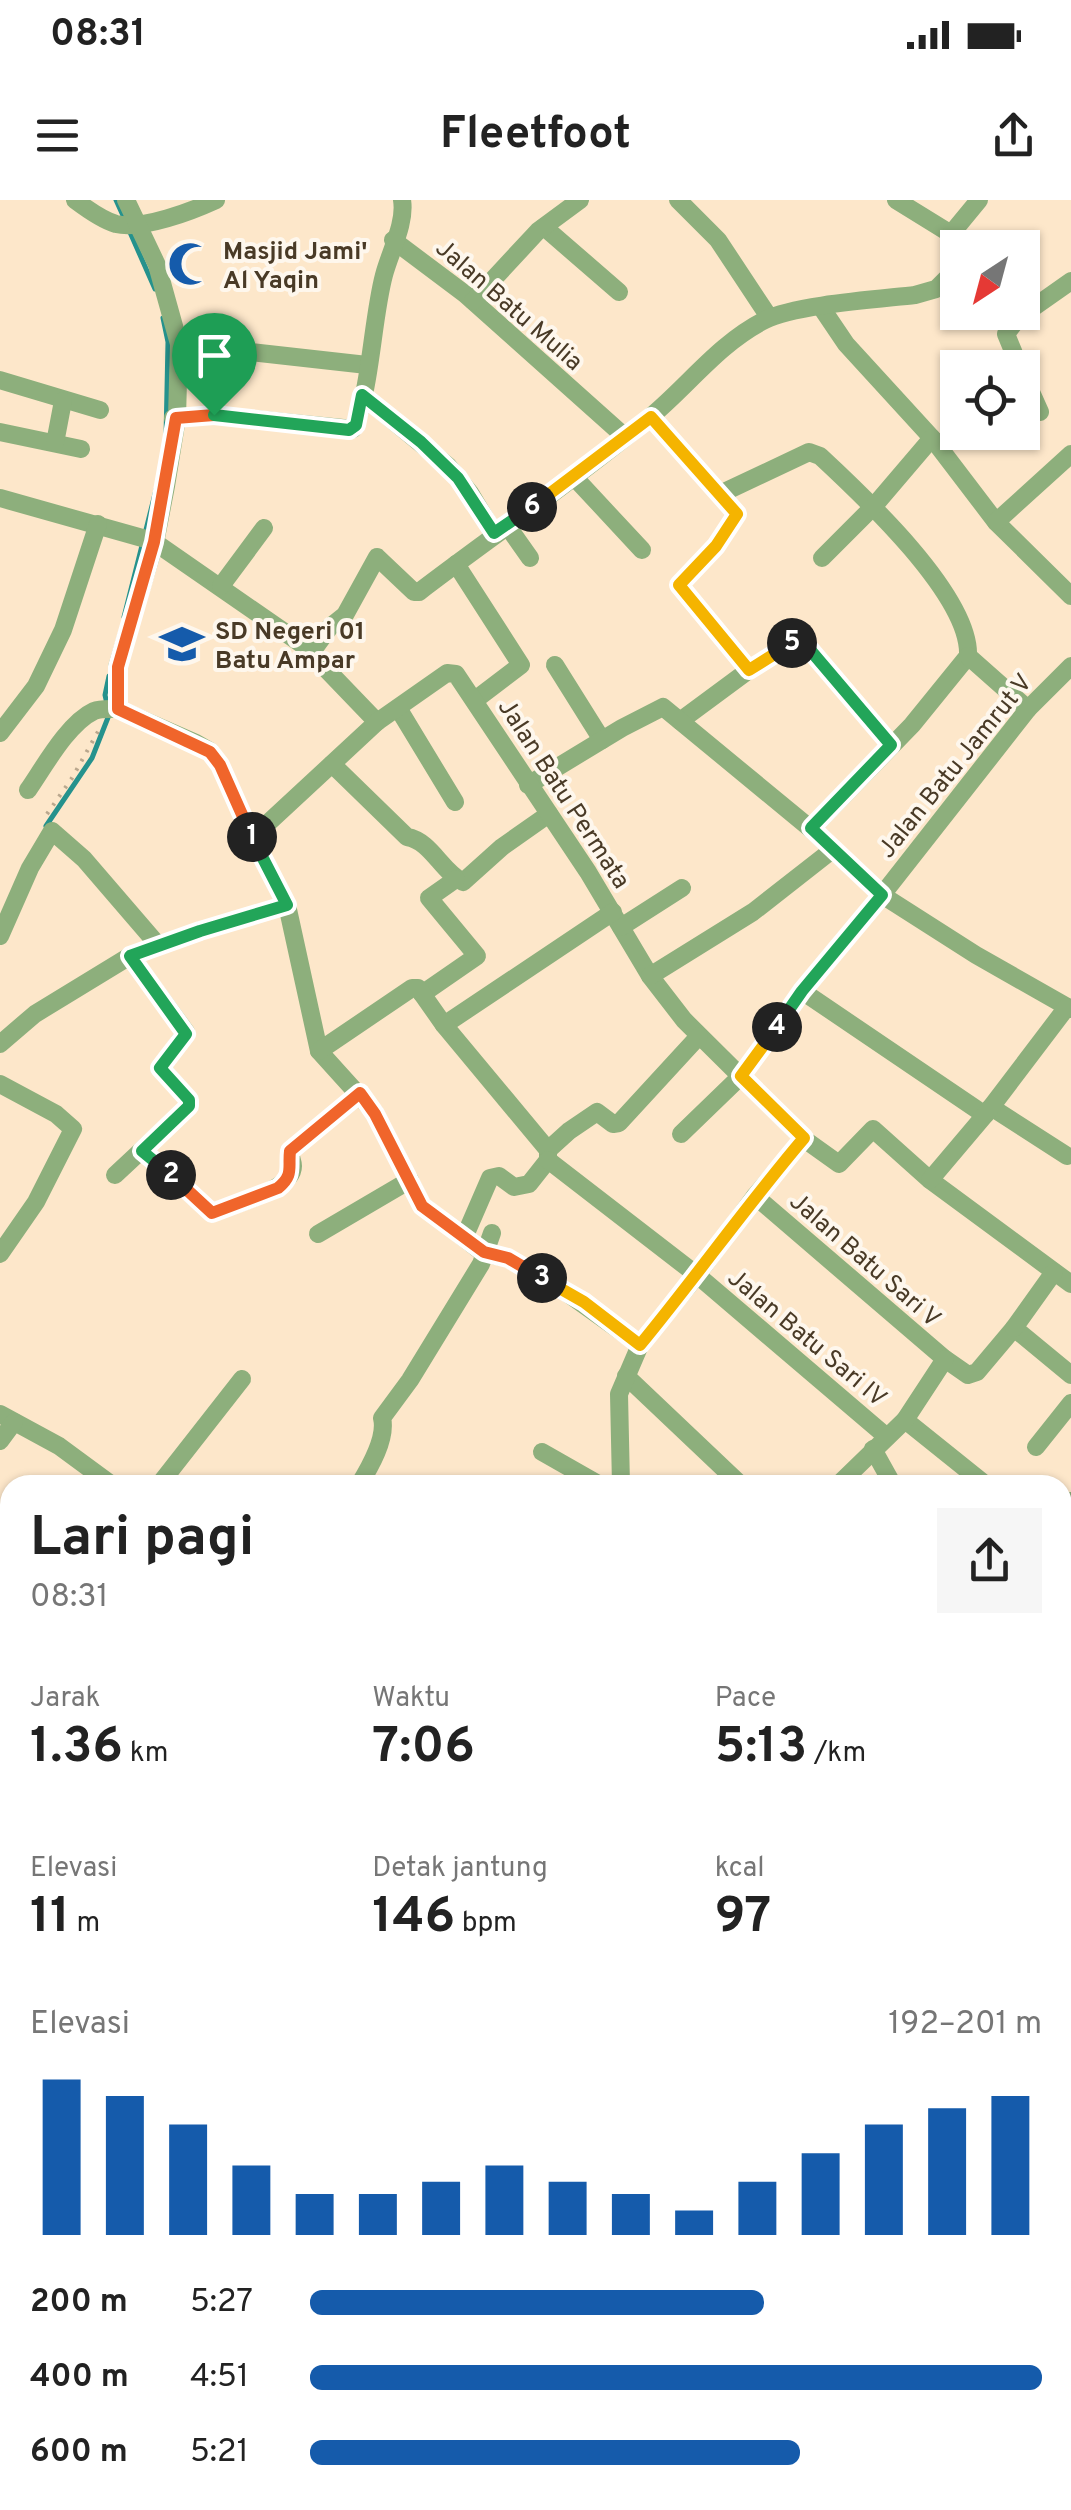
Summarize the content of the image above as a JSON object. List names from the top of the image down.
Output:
{
  "streets": {
    "street": [
      "Jalan Batu Mulia",
      "Jalan Batu Jamrut V",
      "Jalan Batu Permata",
      "Jalan Batu Sari V",
      "Jalan Batu Sari IV"
    ]
  },
  "crossings": [
    ["Jalan Batu Jamrut V", "Jalan Batu Permata"]
  ],
  "places": {
    "mosque": ["Masjid Jami' Al Yaqin"],
    "school or university": ["SD Negeri 01 Batu Ampar"]
  },
  "north": "bottom left",
  "page": {
    "status": "08:31",
    "header": "Fleetfoot",
    "pins": [
      "6",
      "5",
      "1",
      "4",
      "2",
      "3"
    ],
    "heading": ["Lari pagi", "08:31"],
    "stats": [
      ["Jarak", "1.36 km"],
      ["Waktu", "7:06"],
      ["Pace", "5:13 /km"],
      ["Elevasi", "11 m"],
      ["Detak jantung", "146 bpm"],
      ["kcal", "97"]
    ],
    "chart": ["Elevasi", "192–201 m"],
    "list": [
      {
        "name": "200 m",
        "note": "5:27"
      },
      {
        "name": "400 m",
        "note": "4:51"
      },
      {
        "name": "600 m",
        "note": "5:21"
      }
    ]
  }
}
